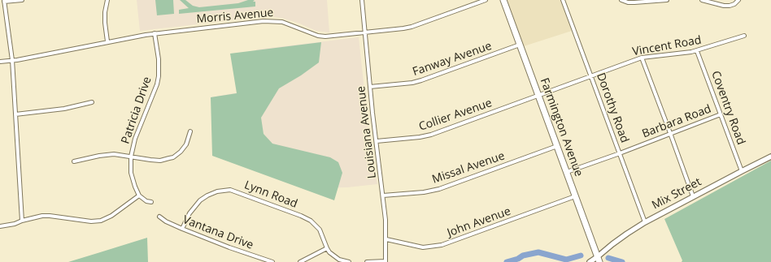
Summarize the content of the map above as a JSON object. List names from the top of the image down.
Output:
{
  "streets": {
    "highway": ["Farmington Avenue"],
    "main road": ["Mix Street"],
    "street": [
      "Morris Avenue",
      "Vincent Road",
      "Fanway Avenue",
      "Dorothy Road",
      "Coventry Road",
      "Patricia Drive",
      "Collier Avenue",
      "Barbara Road",
      "Louisiana Avenue",
      "Missal Avenue",
      "Lynn Road",
      "John Avenue",
      "Vantana Drive"
    ]
  },
  "crossings": [
    ["Morris Avenue", "Patricia Drive"],
    ["Morris Avenue", "Louisiana Avenue"],
    ["Vincent Road", "Dorothy Road"],
    ["Vincent Road", "Coventry Road"],
    ["Vincent Road", "Collier Avenue"],
    ["Vincent Road", "Farmington Avenue"],
    ["Fanway Avenue", "Farmington Avenue"],
    ["Fanway Avenue", "Louisiana Avenue"],
    ["Dorothy Road", "Barbara Road"],
    ["Dorothy Road", "Mix Street"],
    ["Coventry Road", "Barbara Road"],
    ["Coventry Road", "Mix Street"],
    ["Collier Avenue", "Farmington Avenue"],
    ["Collier Avenue", "Louisiana Avenue"],
    ["Barbara Road", "Farmington Avenue"],
    ["Farmington Avenue", "Missal Avenue"],
    ["Farmington Avenue", "Mix Street"],
    ["Farmington Avenue", "John Avenue"],
    ["Louisiana Avenue", "Missal Avenue"],
    ["Louisiana Avenue", "John Avenue"],
    ["Lynn Road", "Vantana Drive"]
  ]
}
